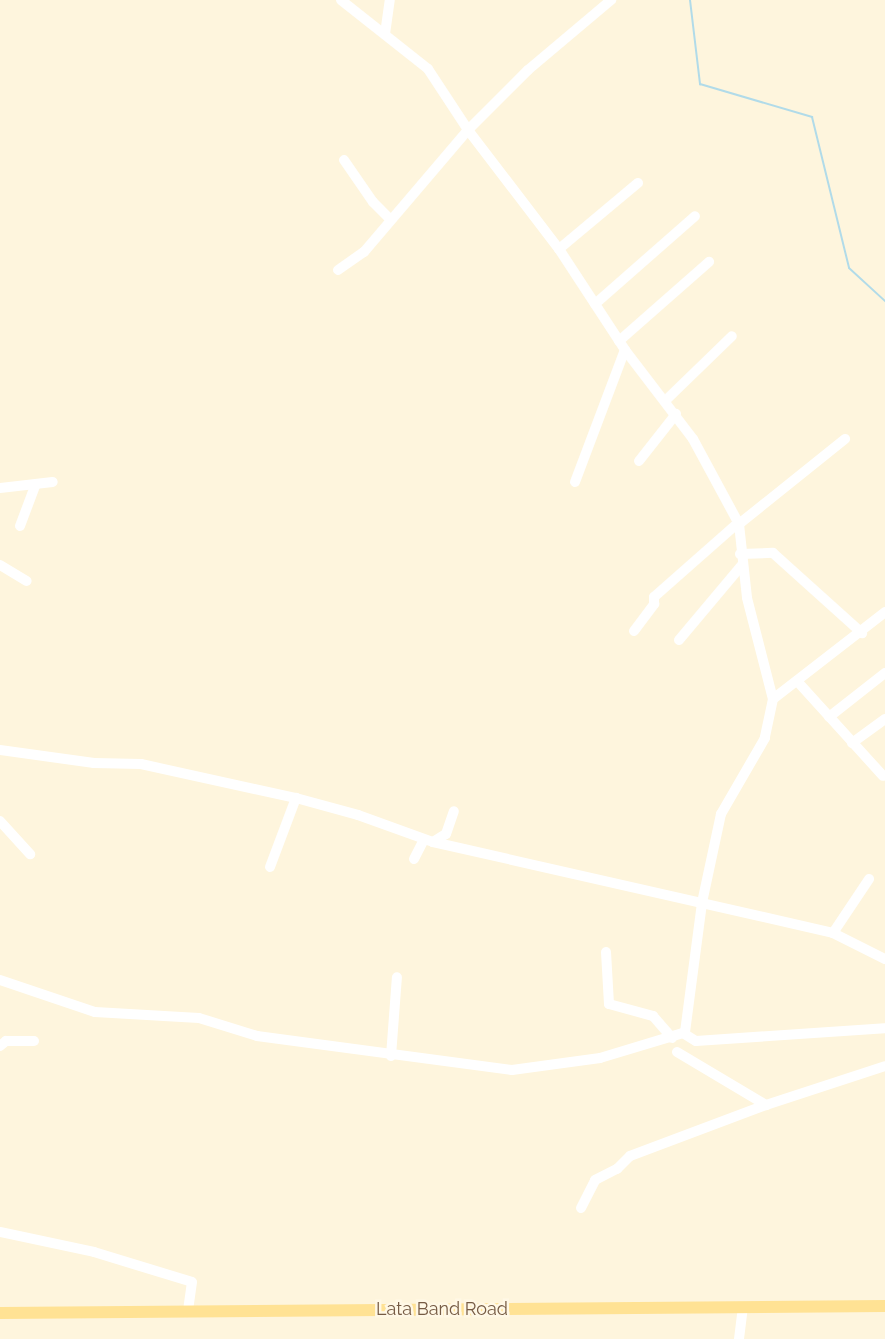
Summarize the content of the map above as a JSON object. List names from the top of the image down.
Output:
{
  "streets": {
    "main road": ["Lata Band Road"]
  }
}
